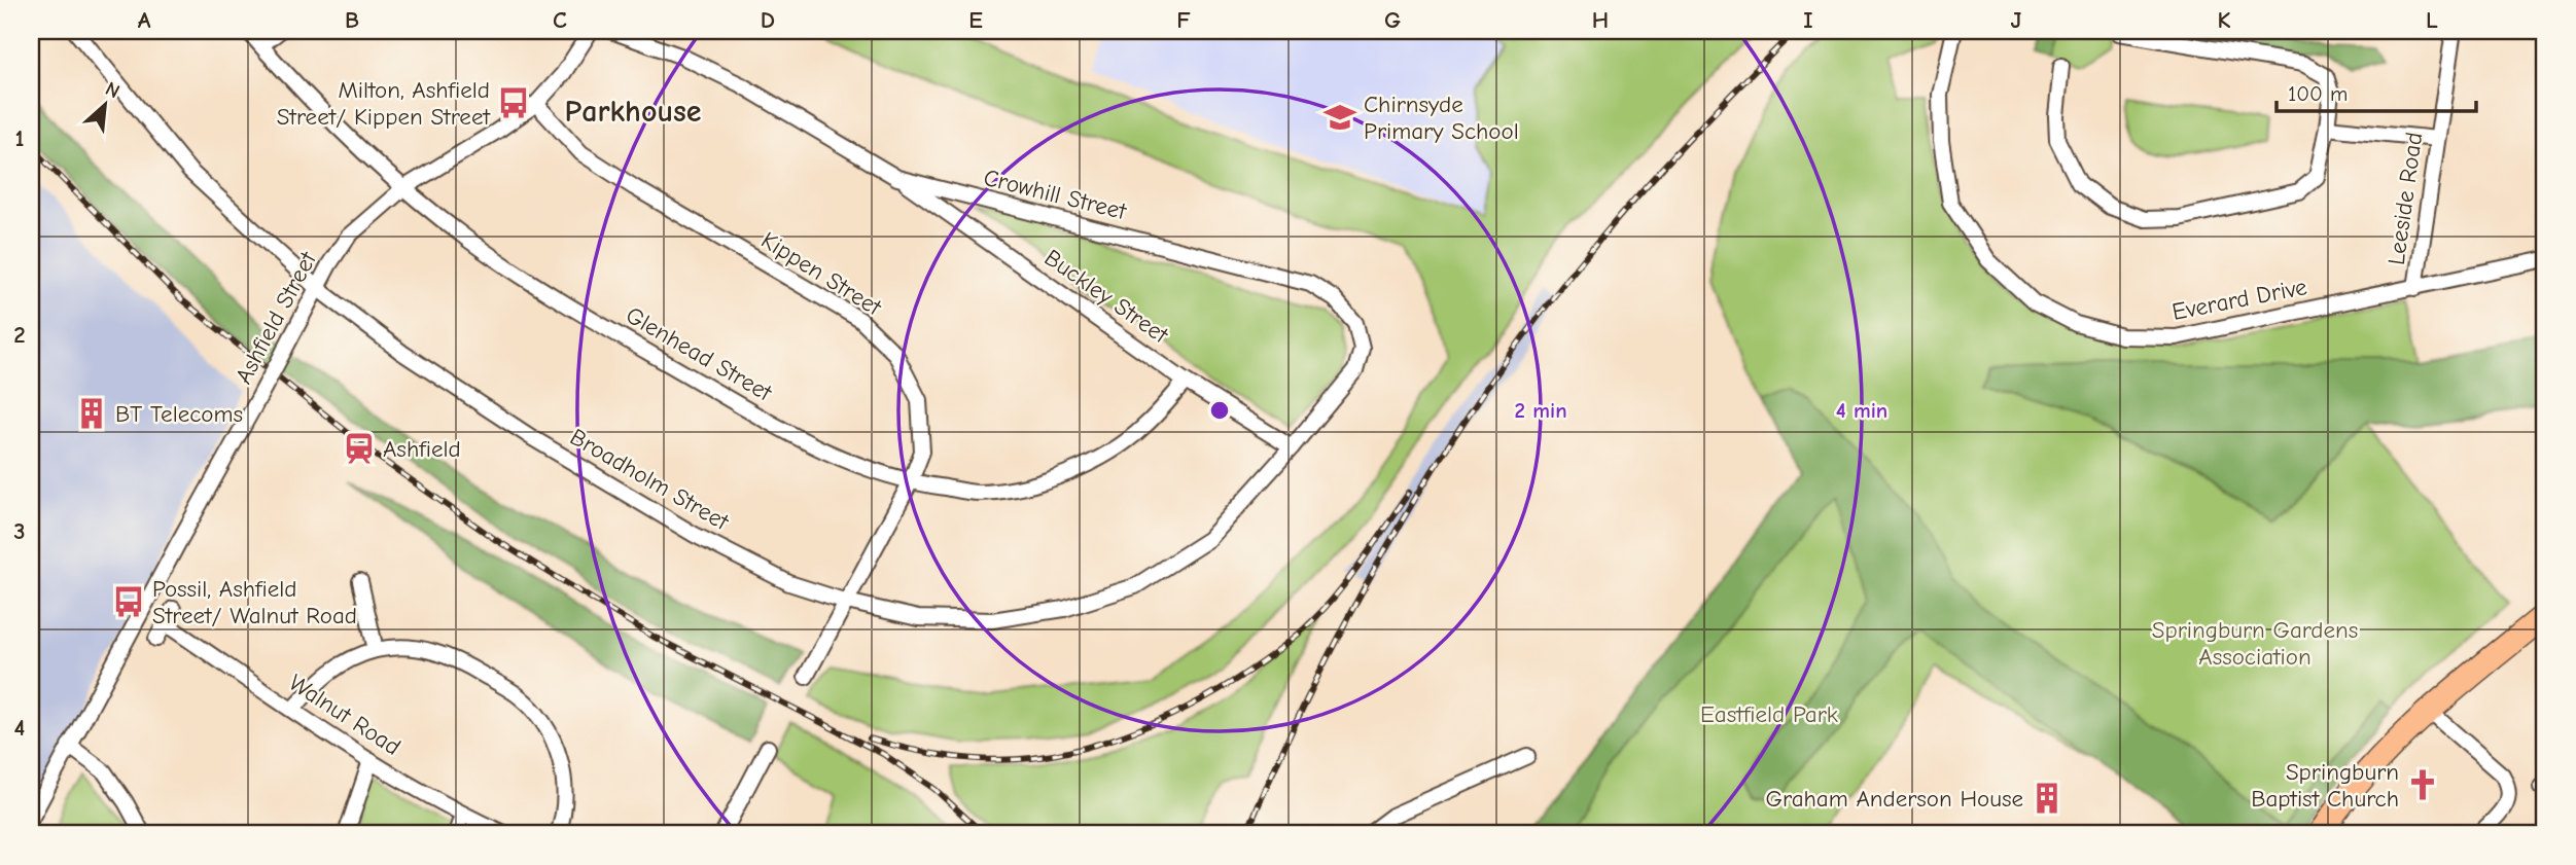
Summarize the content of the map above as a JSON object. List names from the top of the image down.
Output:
{
  "streets": {
    "street": [
      "Crowhill Street",
      "Leeside Road",
      "Kippen Street",
      "Buckley Street",
      "Everard Drive",
      "Ashfield Street",
      "Glenhead Street",
      "Broadholm Street",
      "Walnut Road"
    ]
  },
  "crossings": [
    ["Crowhill Street", "Buckley Street"],
    ["Crowhill Street", "Broadholm Street"],
    ["Leeside Road", "Everard Drive"],
    ["Kippen Street", "Ashfield Street"],
    ["Kippen Street", "Glenhead Street"],
    ["Kippen Street", "Broadholm Street"],
    ["Buckley Street", "Glenhead Street"],
    ["Buckley Street", "Broadholm Street"],
    ["Ashfield Street", "Glenhead Street"],
    ["Ashfield Street", "Broadholm Street"]
  ],
  "districts": ["Parkhouse"],
  "parks": ["Springburn Gardens Association", "Eastfield Park"],
  "places": {
    "bus stop": ["Milton, Ashfield Street/ Kippen Street", "Possil, Ashfield Street/ Walnut Road"],
    "school or university": ["Chirnsyde Primary School"],
    "building": ["BT Telecoms", "Graham Anderson House"],
    "station": ["Ashfield"],
    "church": ["Springburn Baptist Church"]
  },
  "scale_bar": "100 m",
  "north": "top right",
  "grid": {
    "columns": [
      "A",
      "B",
      "C",
      "D",
      "E",
      "F",
      "G",
      "H",
      "I",
      "J",
      "K",
      "L"
    ],
    "rows": [
      "1",
      "2",
      "3",
      "4"
    ]
  },
  "rings": ["2 min", "4 min"]
}
